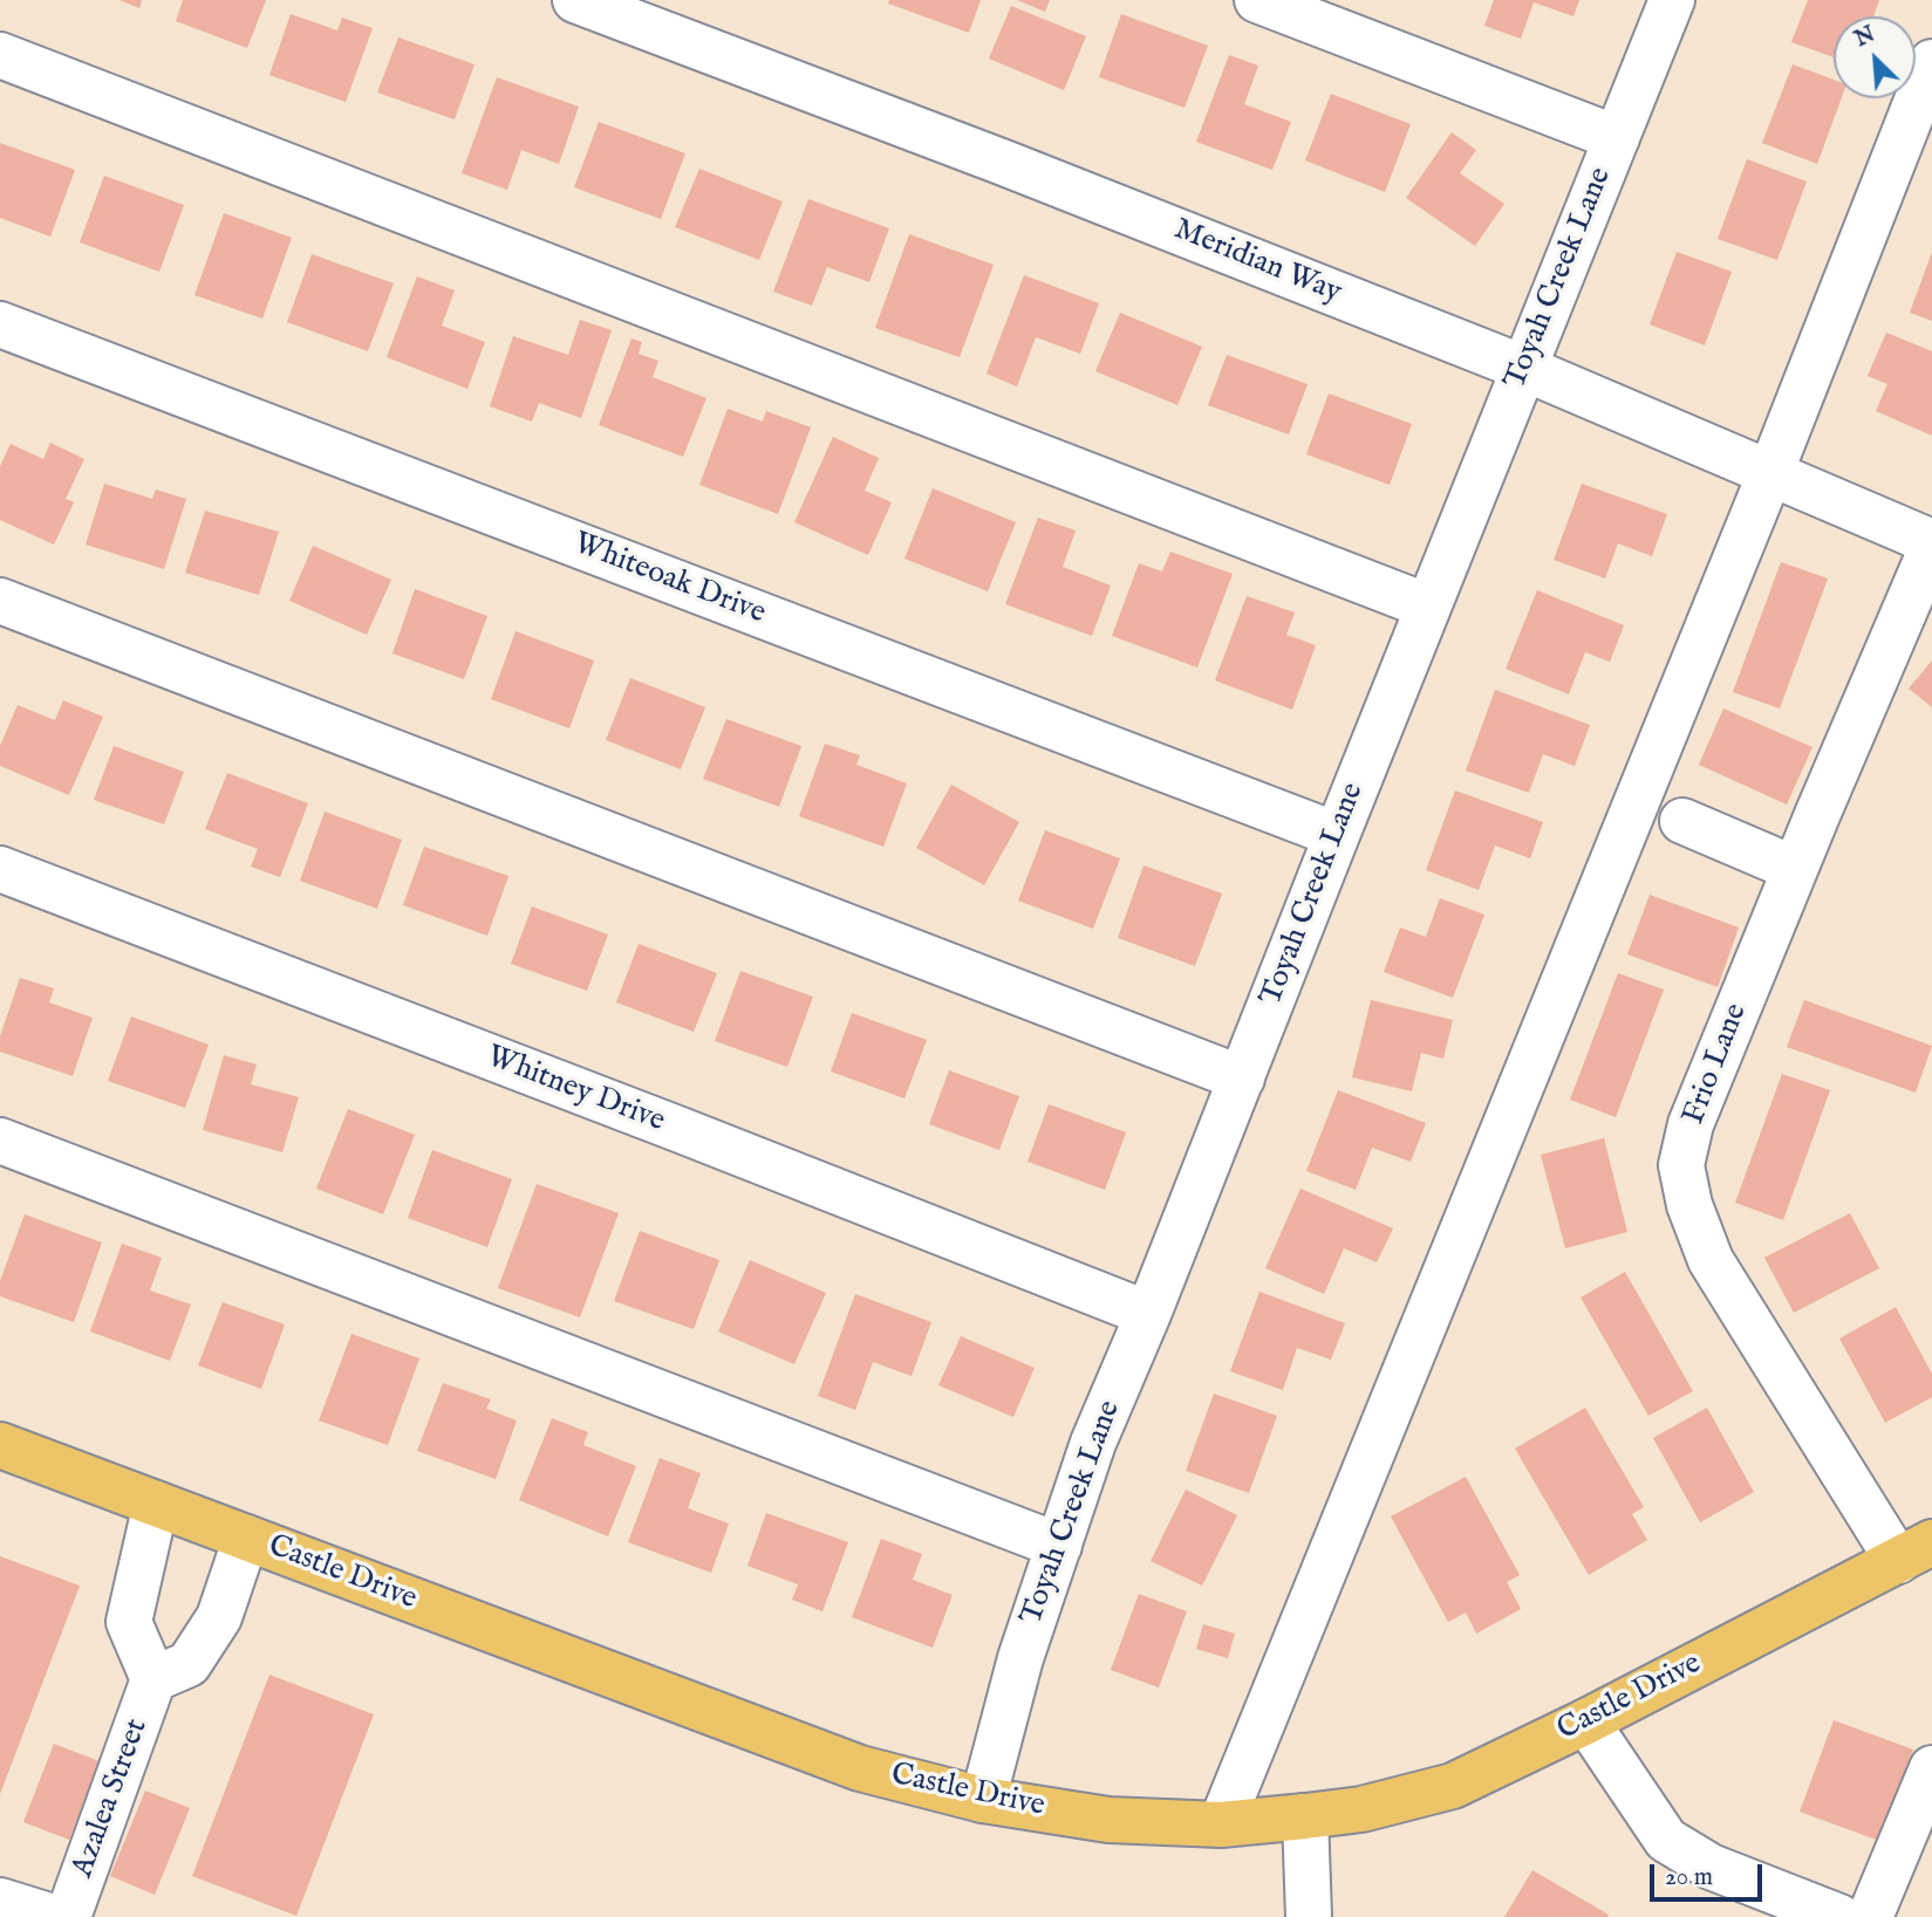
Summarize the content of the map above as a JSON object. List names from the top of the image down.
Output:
{
  "streets": {
    "main road": ["Castle Drive"],
    "street": [
      "Meridian Way",
      "Toyah Creek Lane",
      "Whiteoak Drive",
      "Frio Lane",
      "Whitney Drive",
      "Azalea Street"
    ]
  },
  "crossings": [
    ["Meridian Way", "Toyah Creek Lane"],
    ["Meridian Way", "Frio Lane"],
    ["Toyah Creek Lane", "Whiteoak Drive"],
    ["Toyah Creek Lane", "Whitney Drive"],
    ["Toyah Creek Lane", "Castle Drive"],
    ["Frio Lane", "Castle Drive"],
    ["Castle Drive", "Azalea Street"]
  ],
  "scale_bar": "20 m",
  "north": "top left"
}
